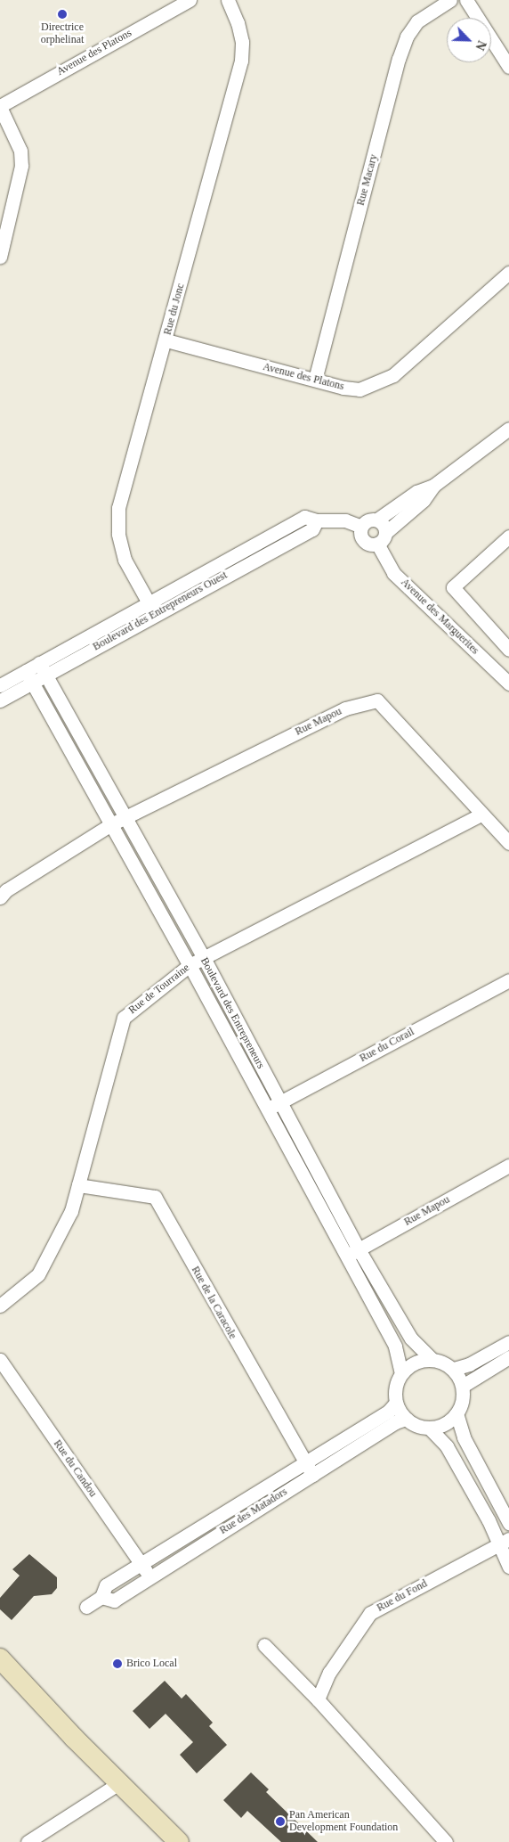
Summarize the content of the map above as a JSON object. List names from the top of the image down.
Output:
{
  "streets": {
    "street": [
      "Avenue des Platons",
      "Rue Macary",
      "Rue du Jonc",
      "Boulevard des Entrepreneurs Ouest",
      "Avenue des Marguerites",
      "Rue Mapou",
      "Rue de Tourraine",
      "Boulevard des Entrepreneurs",
      "Rue du Corail",
      "Rue de la Caracole",
      "Rue du Candou",
      "Rue des Matadors",
      "Rue du Fond"
    ]
  },
  "crossings": [
    ["Avenue des Platons", "Rue Macary"],
    ["Avenue des Platons", "Rue du Jonc"],
    ["Rue du Jonc", "Boulevard des Entrepreneurs Ouest"],
    ["Boulevard des Entrepreneurs Ouest", "Avenue des Marguerites"],
    ["Boulevard des Entrepreneurs Ouest", "Boulevard des Entrepreneurs"],
    ["Rue Mapou", "Rue de Tourraine"],
    ["Rue Mapou", "Boulevard des Entrepreneurs"],
    ["Rue de Tourraine", "Boulevard des Entrepreneurs"],
    ["Rue de Tourraine", "Rue de la Caracole"],
    ["Boulevard des Entrepreneurs", "Rue du Corail"],
    ["Boulevard des Entrepreneurs", "Rue des Matadors"],
    ["Rue de la Caracole", "Rue des Matadors"],
    ["Rue du Candou", "Rue des Matadors"]
  ],
  "places": ["Directrice orphelinat", "Brico Local", "Pan American Development Foundation"],
  "north": "bottom right"
}
